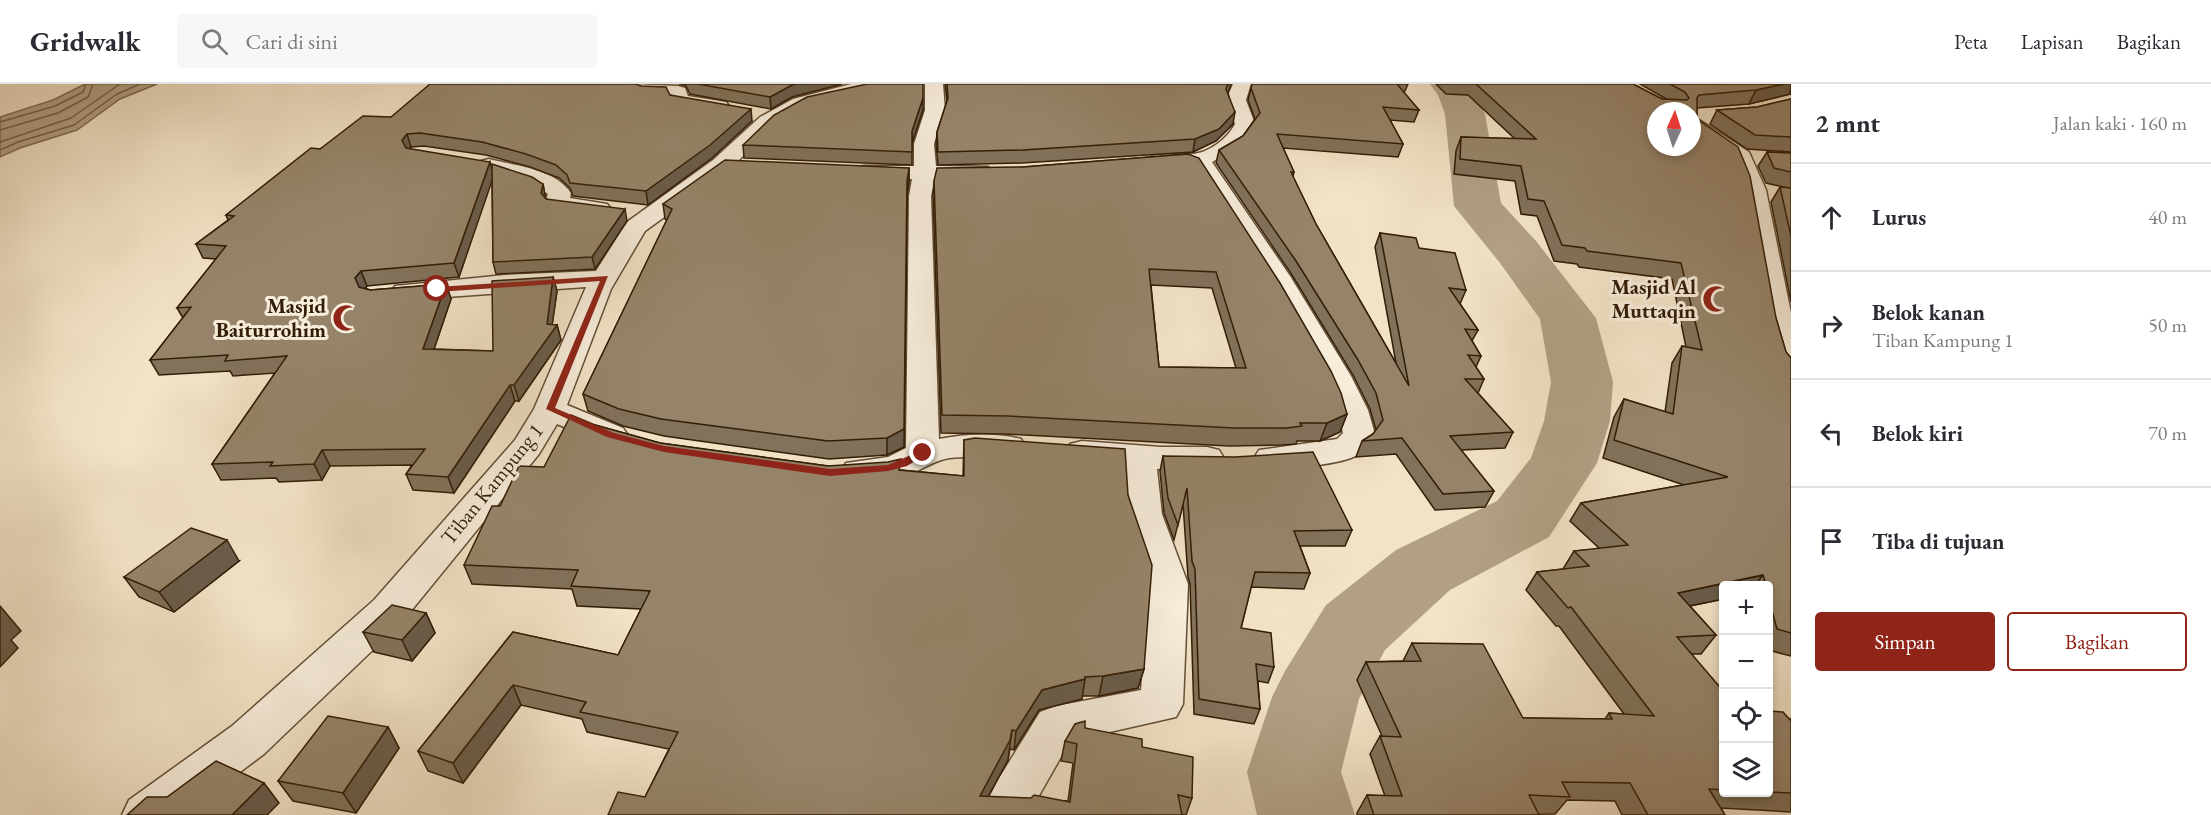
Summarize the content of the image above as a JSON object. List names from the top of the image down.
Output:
{
  "streets": {
    "street": ["Tiban Kampung 1"]
  },
  "places": {
    "mosque": ["Masjid Al Muttaqin", "Masjid Baiturrohim"]
  },
  "north": "top",
  "page": {
    "header": "Gridwalk",
    "search": "Cari di sini",
    "nav": ["Peta", "Lapisan", "Bagikan"],
    "heading": ["2 mnt", "Jalan kaki · 160 m"],
    "list": [
      ["Lurus", "40 m"],
      ["Belok kanan", "Tiban Kampung 1", "50 m"],
      ["Belok kiri", "70 m"],
      "Tiba di tujuan"
    ],
    "map_buttons": ["+", "−"],
    "buttons": ["Simpan", "Bagikan"]
  }
}
